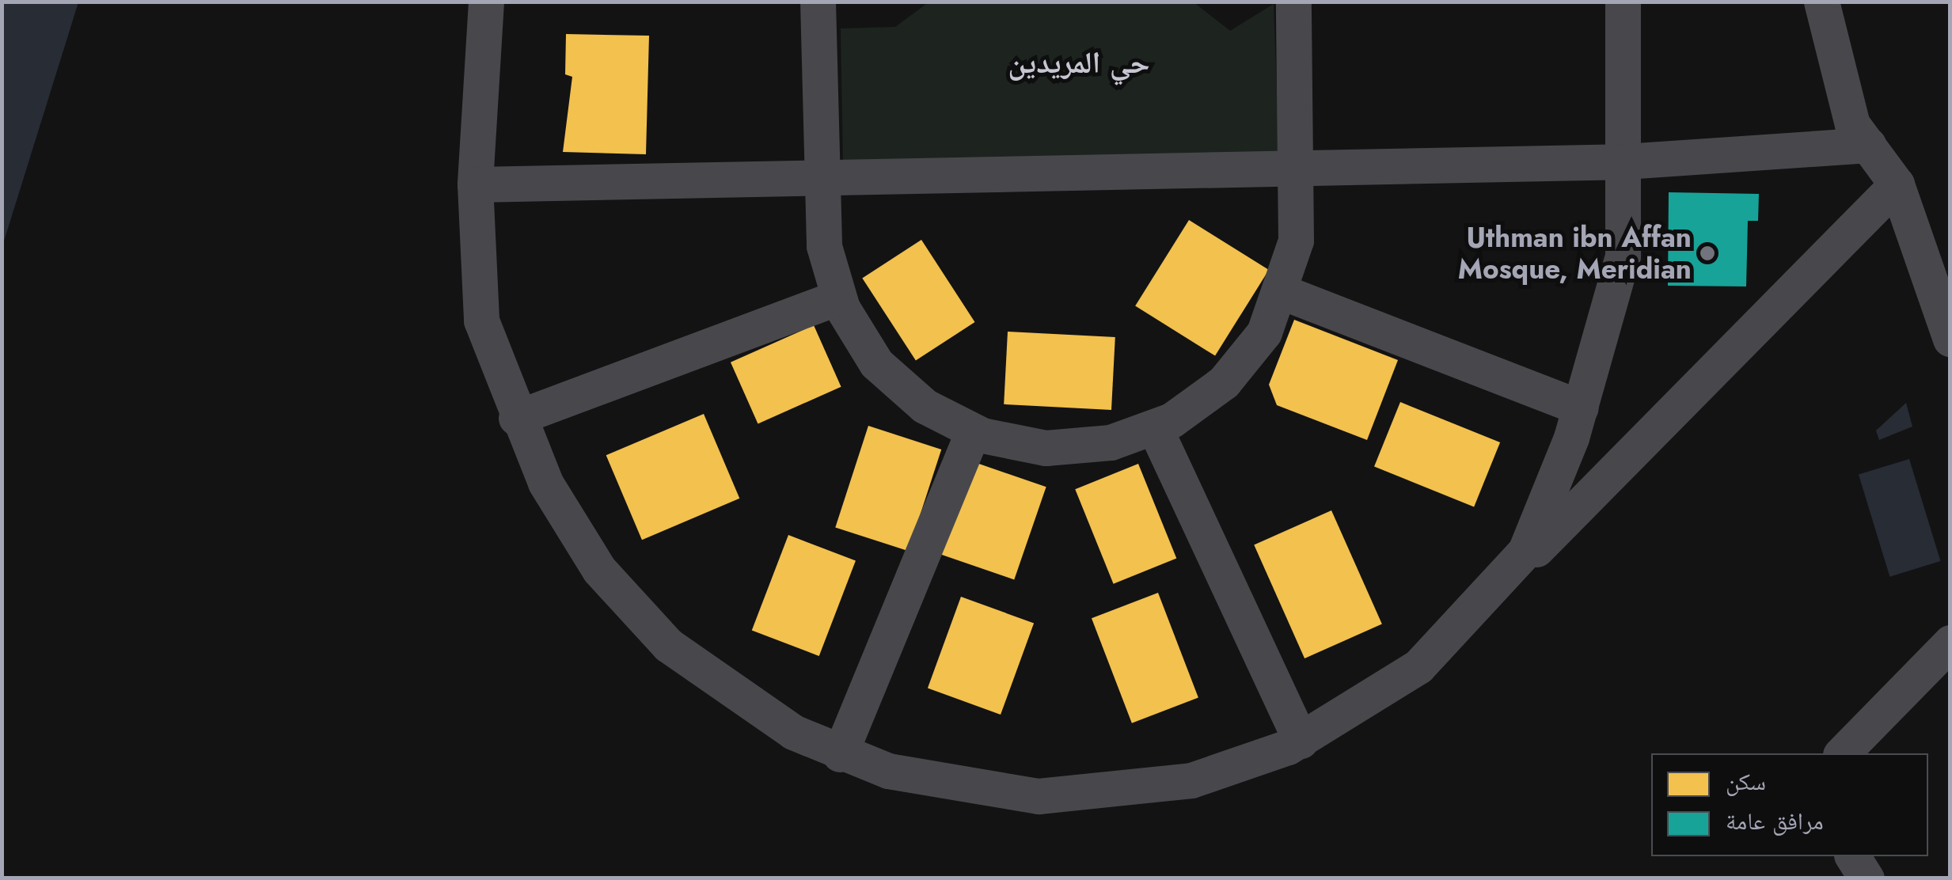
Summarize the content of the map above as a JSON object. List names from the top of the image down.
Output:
{
  "districts": ["حي المريدين"],
  "places": ["Uthman ibn Affan Mosque, Meridian"],
  "legend": ["سكن", "مرافق عامة"]
}
